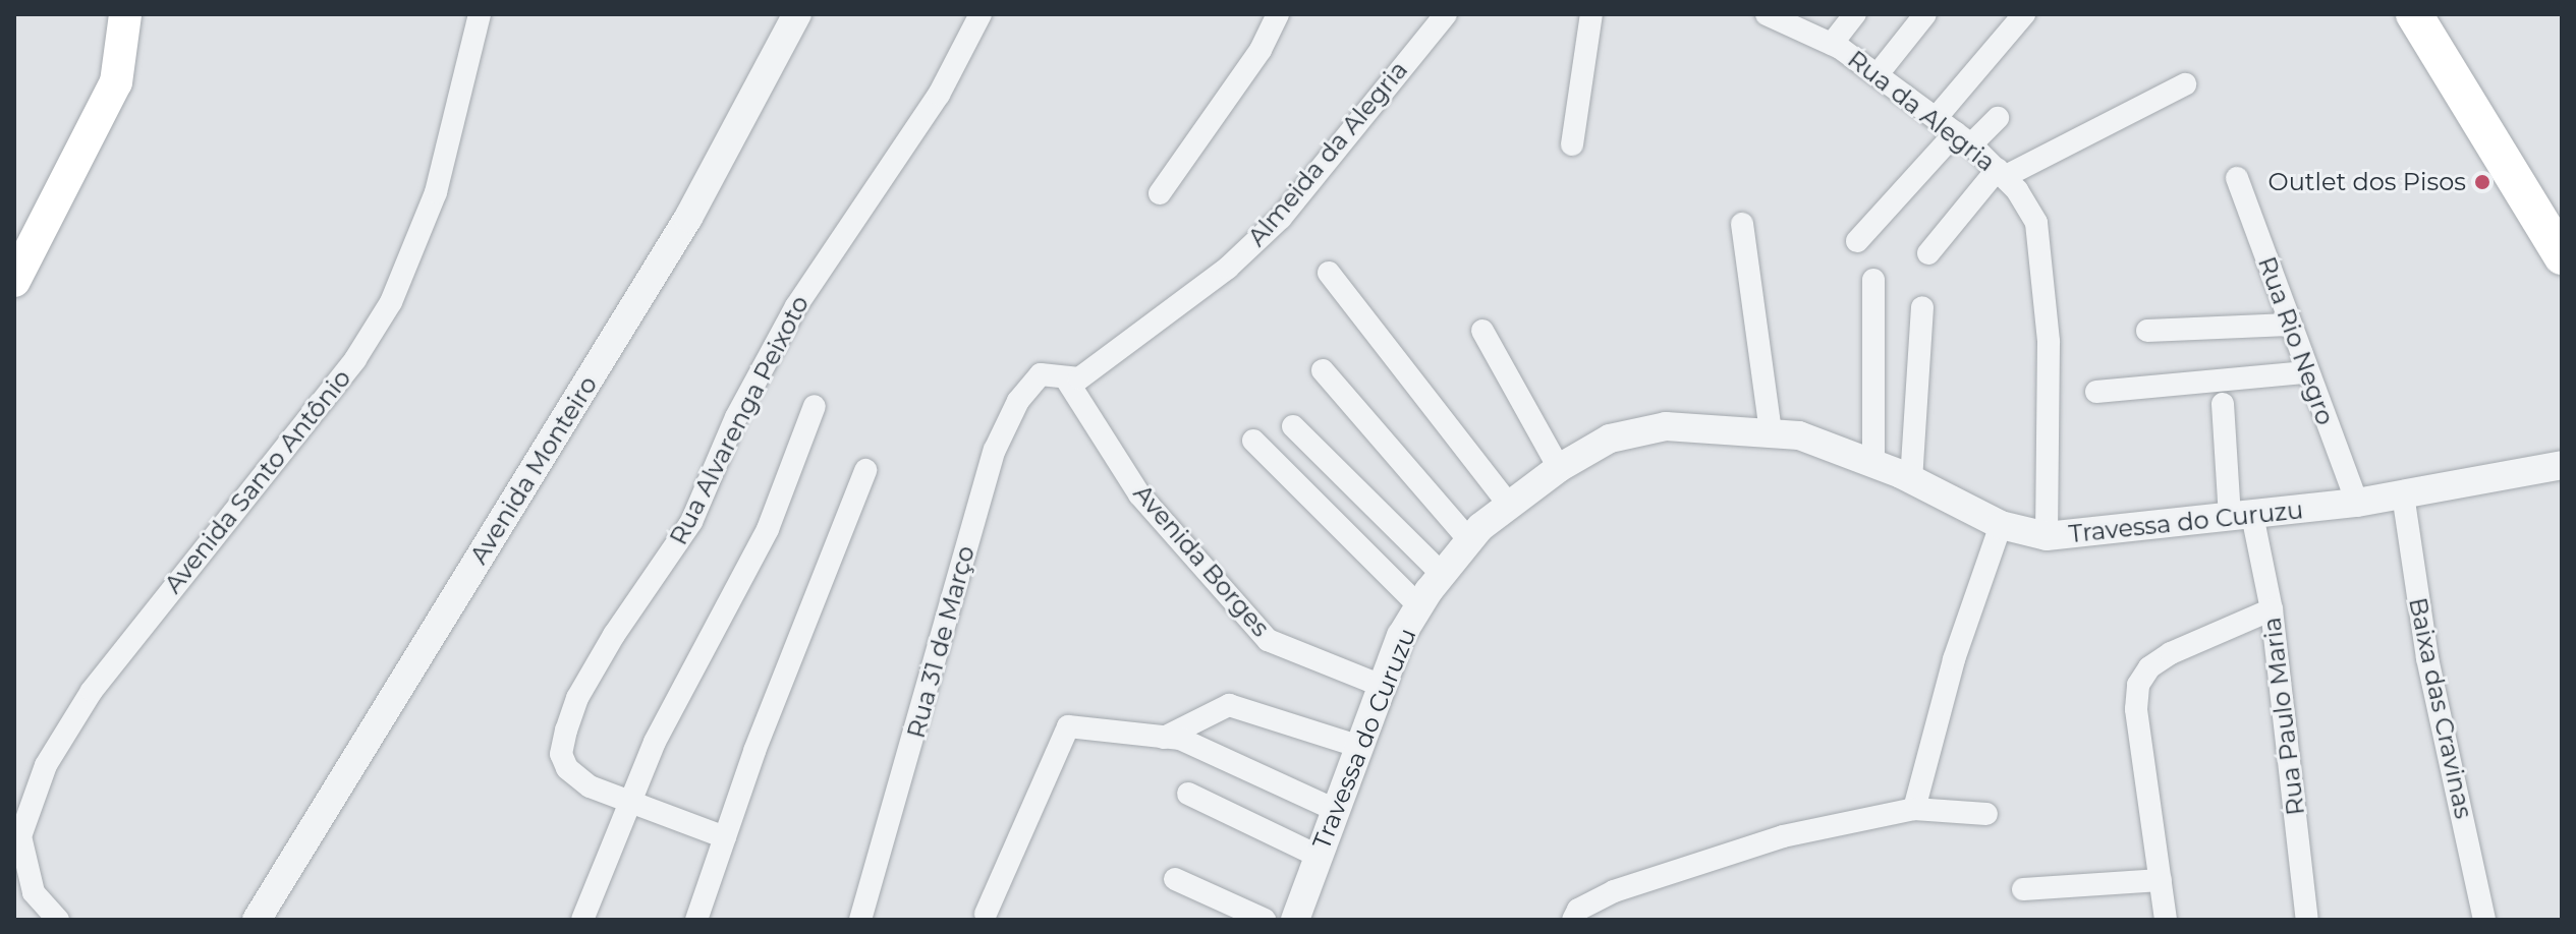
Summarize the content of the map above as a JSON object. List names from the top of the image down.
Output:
{
  "streets": {
    "street": [
      "Rua da Alegria",
      "Almeida da Alegria",
      "Rua Rio Negro",
      "Rua Alvarenga Peixoto",
      "Avenida Monteiro",
      "Avenida Santo Antônio",
      "Travessa do Curuzu",
      "Avenida Borges",
      "Rua 31 de Março",
      "Baixa das Cravinas",
      "Rua Paulo Maria"
    ]
  },
  "crossings": [
    ["Rua da Alegria", "Travessa do Curuzu"],
    ["Almeida da Alegria", "Avenida Borges"],
    ["Almeida da Alegria", "Rua 31 de Março"],
    ["Rua Rio Negro", "Travessa do Curuzu"],
    ["Travessa do Curuzu", "Avenida Borges"],
    ["Travessa do Curuzu", "Baixa das Cravinas"],
    ["Travessa do Curuzu", "Rua Paulo Maria"],
    ["Avenida Borges", "Rua 31 de Março"]
  ],
  "places": ["Outlet dos Pisos"]
}
